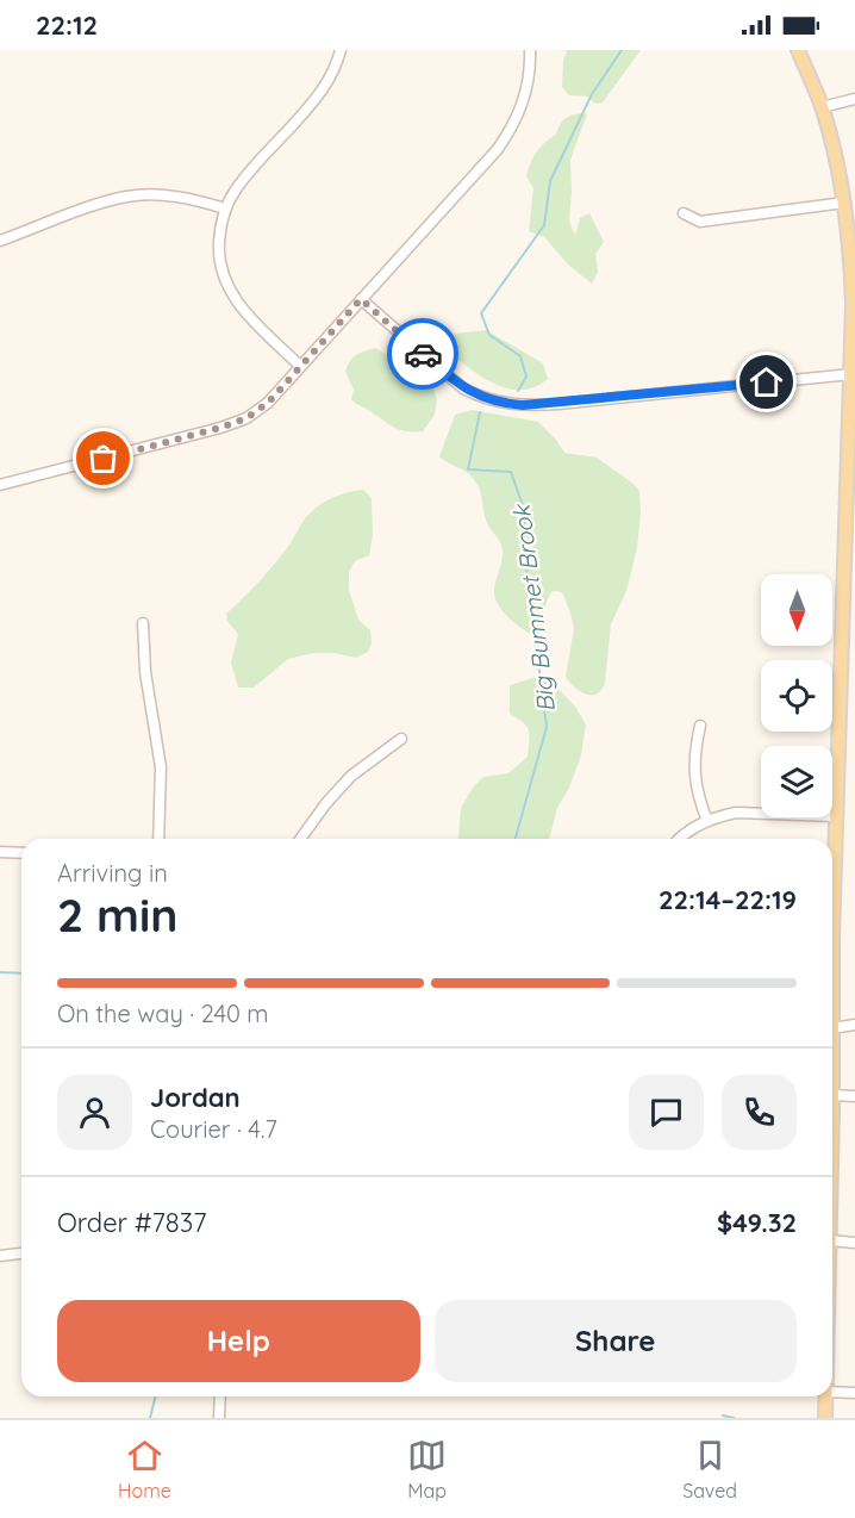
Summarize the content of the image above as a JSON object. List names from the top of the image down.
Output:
{
  "water": ["Big Bummet Brook"],
  "north": "bottom",
  "page": {
    "status": "22:12",
    "heading": ["2 min", "Arriving in", "22:14–22:19"],
    "panel": [
      "Jordan",
      "Courier · 4.7",
      "Order #7837",
      "$49.32"
    ],
    "bar": "On the way · 240 m",
    "buttons": ["Help", "Share"],
    "tabs": ["Home", "Map", "Saved"]
  }
}
